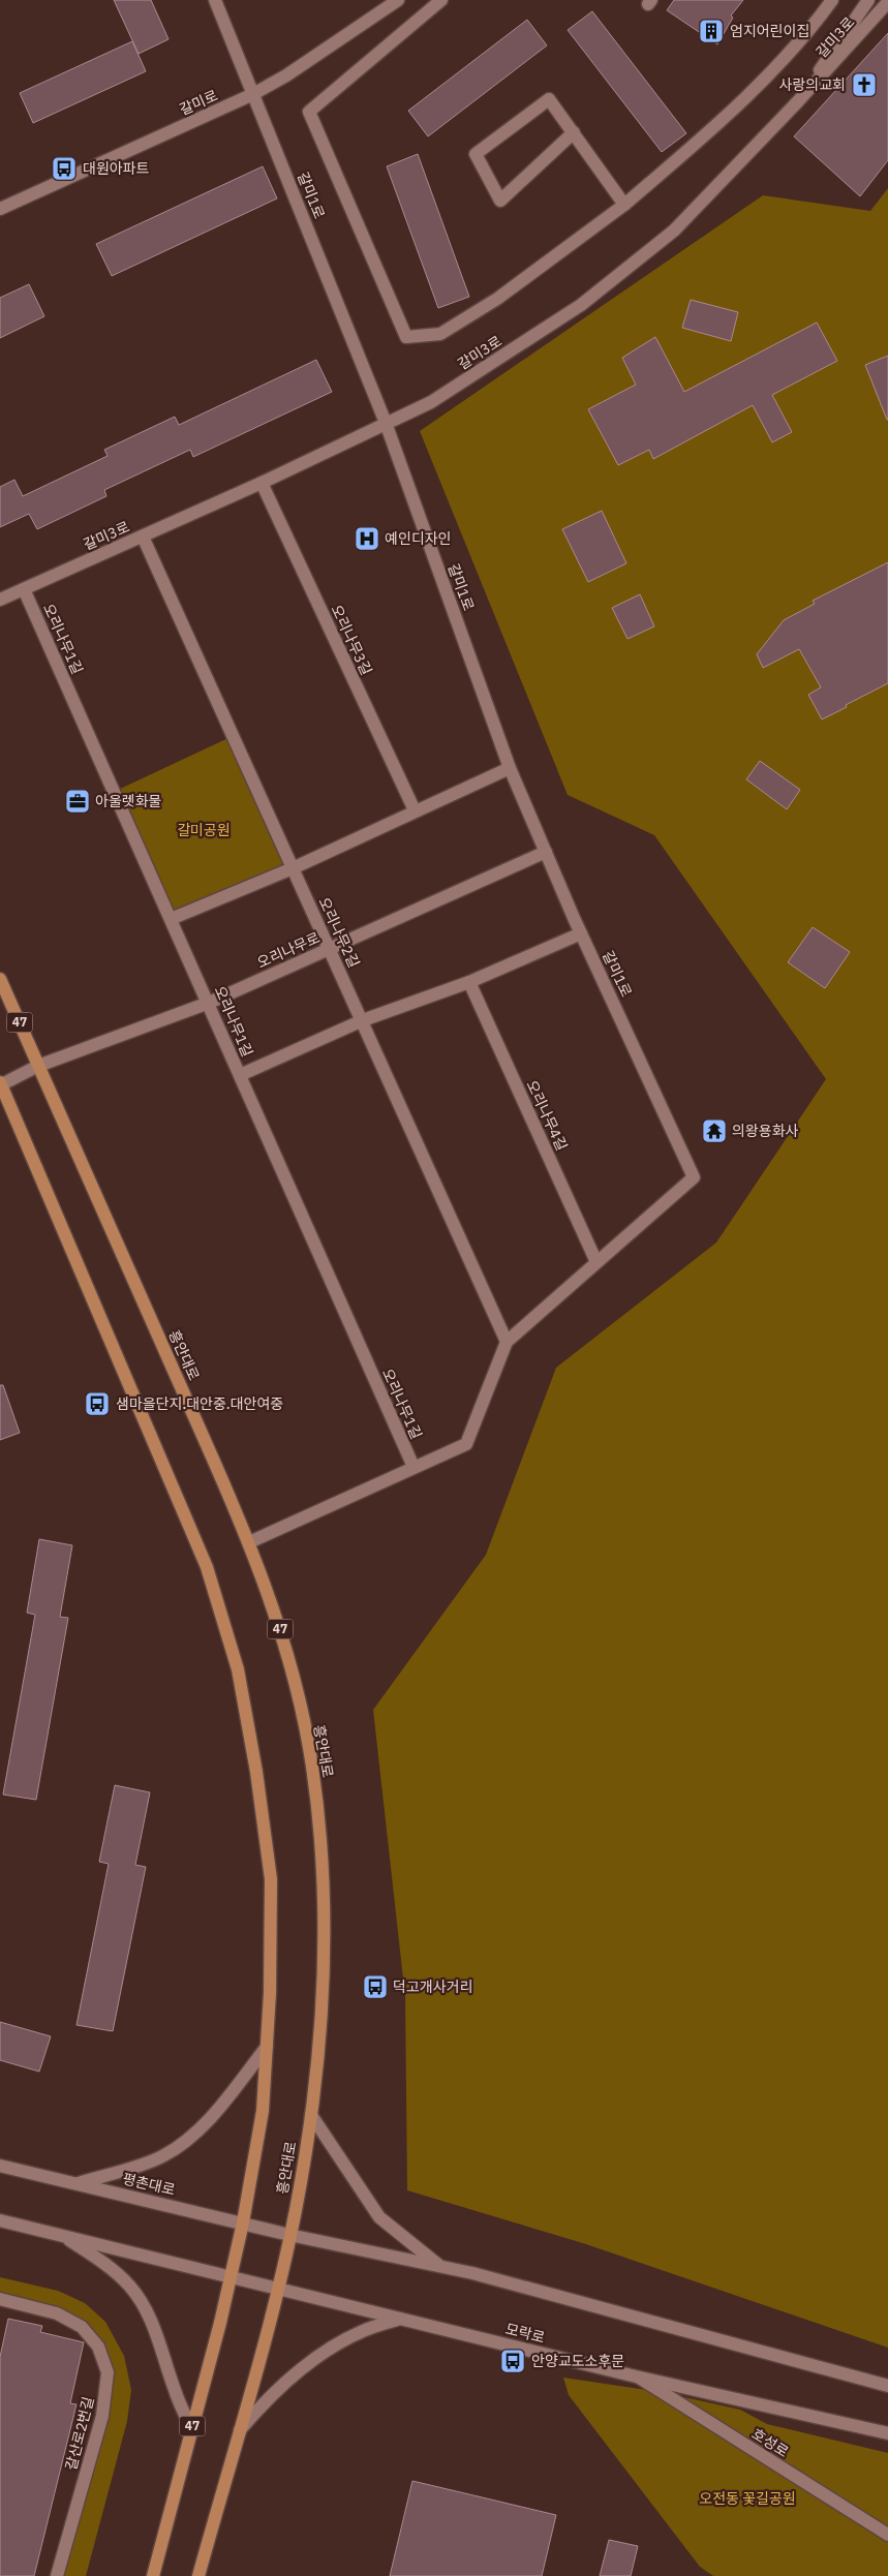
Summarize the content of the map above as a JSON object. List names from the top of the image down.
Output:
{
  "streets": {
    "main road": ["47", "흥안대로"],
    "street": [
      "갈미3로",
      "갈미로",
      "갈미1로",
      "오리나무1길",
      "오리나무3길",
      "오리나무2길",
      "오리나무로",
      "오리나무4길",
      "평촌대로",
      "모락로",
      "갈산로2번길",
      "호성로"
    ]
  },
  "crossings": [
    ["갈미3로", "갈미1로"],
    ["갈미3로", "오리나무1길"],
    ["갈미3로", "오리나무3길"],
    ["갈미3로", "오리나무2길"],
    ["갈미로", "갈미1로"],
    ["갈미1로", "오리나무로"],
    ["갈미1로", "오리나무4길"],
    ["오리나무1길", "오리나무로"],
    ["오리나무2길", "오리나무로"],
    ["오리나무로", "47"],
    ["오리나무로", "흥안대로"],
    ["47", "평촌대로"],
    ["흥안대로", "평촌대로"],
    ["흥안대로", "모락로"],
    ["모락로", "호성로"]
  ],
  "parks": ["갈미공원", "오전동 꽃길공원"],
  "places": {
    "building": ["엄지어린이집"],
    "church": ["사랑의교회"],
    "bus stop": [
      "대원아파트",
      "샘마을단지.대안중.대안여중",
      "덕고개사거리",
      "안양교도소후문"
    ],
    "hospital": ["예인디자인"],
    "office": ["아울렛화물"],
    "temple": ["의왕용화사"]
  }
}
